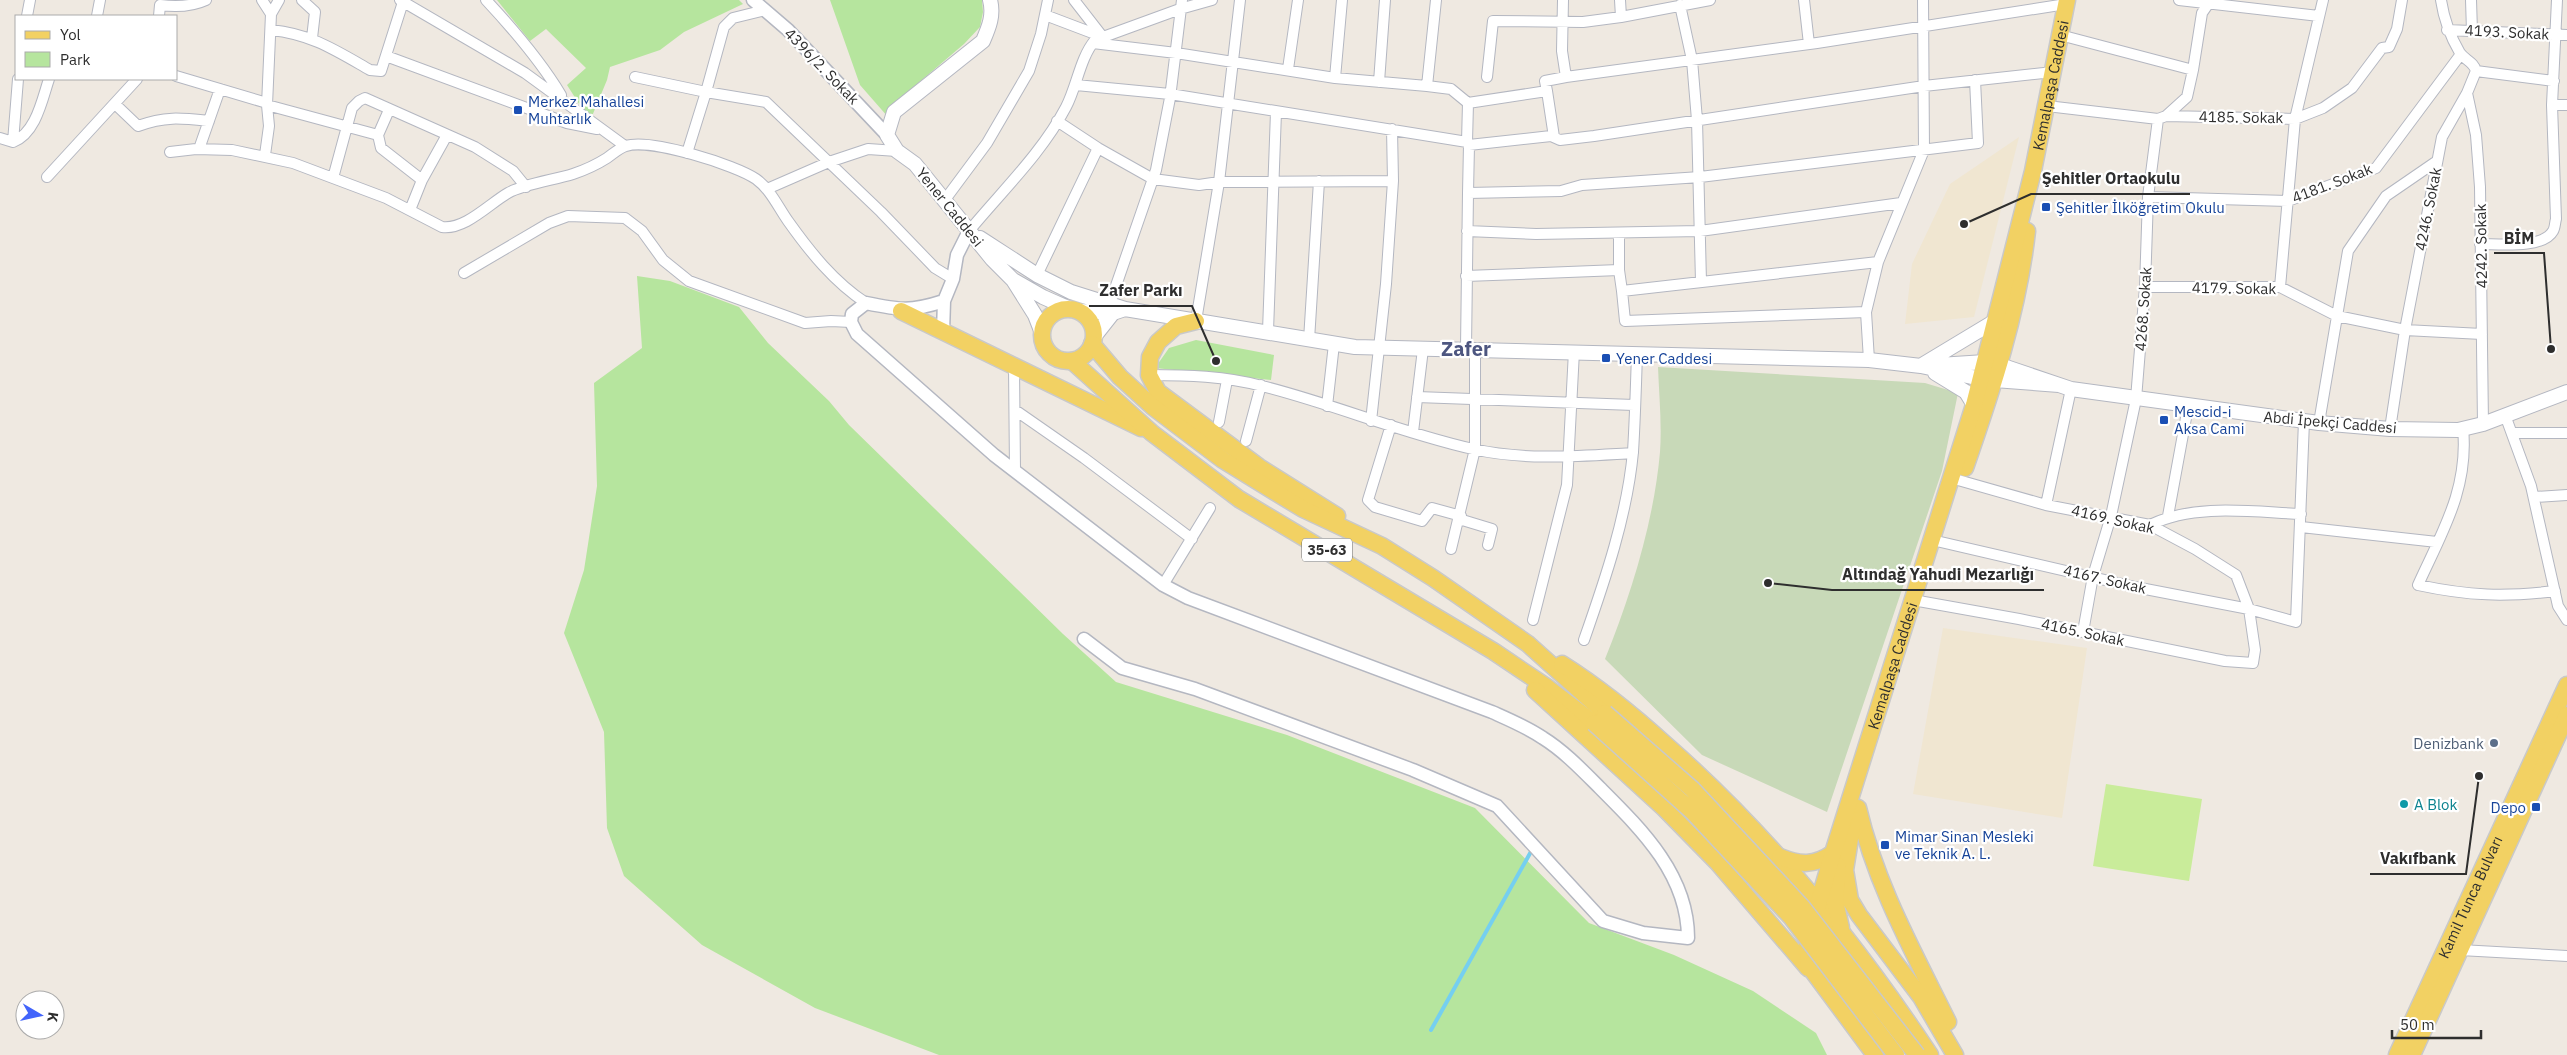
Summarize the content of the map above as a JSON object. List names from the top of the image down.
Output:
{
  "streets": {
    "main road": [
      "Kemalpaşa Caddesi",
      "Yener Caddesi",
      "Abdi İpekçi Caddesi",
      "35-63",
      "Kamil Tunca Bulvarı"
    ],
    "street": [
      "4193. Sokak",
      "4396/2. Sokak",
      "4185. Sokak",
      "4181. Sokak",
      "4246. Sokak",
      "4242. Sokak",
      "4179. Sokak",
      "4268. Sokak",
      "4169. Sokak",
      "4167. Sokak",
      "4165. Sokak"
    ]
  },
  "crossings": [
    ["4396/2. Sokak", "Yener Caddesi"],
    ["Kemalpaşa Caddesi", "4185. Sokak"],
    ["Kemalpaşa Caddesi", "Yener Caddesi"],
    ["Kemalpaşa Caddesi", "Abdi İpekçi Caddesi"],
    ["Kemalpaşa Caddesi", "4169. Sokak"],
    ["Kemalpaşa Caddesi", "4167. Sokak"],
    ["Kemalpaşa Caddesi", "4165. Sokak"],
    ["4185. Sokak", "4268. Sokak"],
    ["4181. Sokak", "4268. Sokak"],
    ["Yener Caddesi", "Abdi İpekçi Caddesi"],
    ["Yener Caddesi", "35-63"],
    ["4246. Sokak", "4242. Sokak"],
    ["4246. Sokak", "4179. Sokak"],
    ["4246. Sokak", "Abdi İpekçi Caddesi"],
    ["4242. Sokak", "Abdi İpekçi Caddesi"],
    ["4179. Sokak", "4268. Sokak"],
    ["4268. Sokak", "Abdi İpekçi Caddesi"],
    ["4268. Sokak", "4169. Sokak"],
    ["4268. Sokak", "4167. Sokak"],
    ["4268. Sokak", "4165. Sokak"],
    ["4169. Sokak", "4167. Sokak"],
    ["4169. Sokak", "4165. Sokak"]
  ],
  "districts": ["Zafer"],
  "places": {
    "transit": [
      "Merkez Mahallesi Muhtarlık",
      "Şehitler İlköğretim Okulu",
      "Yener Caddesi",
      "Mescid-i Aksa Cami",
      "Depo",
      "Mimar Sinan Mesleki ve Teknik A. L."
    ],
    "other": [
      "Şehitler Ortaokulu",
      "BİM",
      "Zafer Parkı",
      "Altındağ Yahudi Mezarlığı",
      "Denizbank",
      "Vakıfbank",
      "A Blok"
    ]
  },
  "legend": ["Yol", "Park"],
  "scale_bar": "50 m",
  "north": "right"
}
